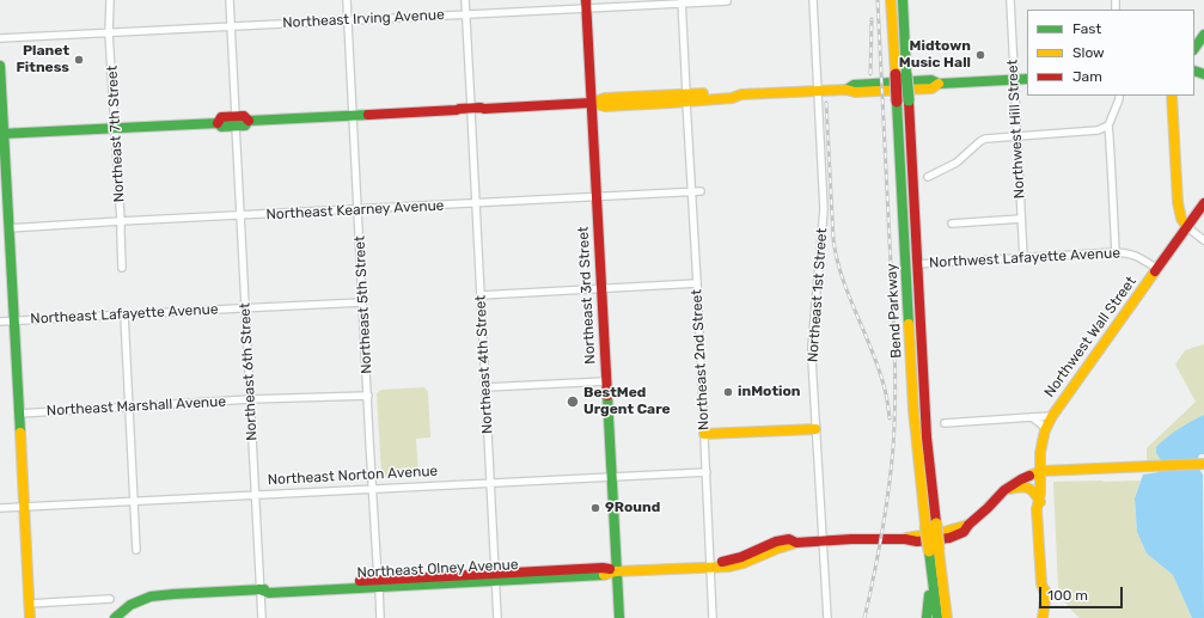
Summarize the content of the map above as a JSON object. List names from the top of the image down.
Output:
{
  "streets": {
    "main road": [
      "Northeast 3rd Street",
      "Bend Parkway",
      "Northwest Wall Street",
      "Northeast Olney Avenue"
    ],
    "street": [
      "Northeast Irving Avenue",
      "Northwest Hill Street",
      "Northeast 7th Street",
      "Northeast Kearney Avenue",
      "Northwest Lafayette Avenue",
      "Northeast 1st Street",
      "Northeast 5th Street",
      "Northeast Lafayette Avenue",
      "Northeast 2nd Street",
      "Northeast 4th Street",
      "Northeast 6th Street",
      "Northeast Marshall Avenue",
      "Northeast Norton Avenue"
    ]
  },
  "crossings": [
    ["Northeast Irving Avenue", "Northeast 7th Street"],
    ["Northeast Irving Avenue", "Northeast 3rd Street"],
    ["Northeast Irving Avenue", "Northeast 5th Street"],
    ["Northeast Irving Avenue", "Northeast 2nd Street"],
    ["Northeast Irving Avenue", "Northeast 4th Street"],
    ["Northeast Irving Avenue", "Northeast 6th Street"],
    ["Northwest Hill Street", "Northwest Lafayette Avenue"],
    ["Northeast 7th Street", "Northeast Kearney Avenue"],
    ["Northeast Kearney Avenue", "Northeast 3rd Street"],
    ["Northeast Kearney Avenue", "Northeast 5th Street"],
    ["Northeast Kearney Avenue", "Northeast 2nd Street"],
    ["Northeast Kearney Avenue", "Northeast 4th Street"],
    ["Northeast Kearney Avenue", "Northeast 6th Street"],
    ["Northwest Lafayette Avenue", "Bend Parkway"],
    ["Northwest Lafayette Avenue", "Northwest Wall Street"],
    ["Northeast 3rd Street", "Northeast Norton Avenue"],
    ["Northeast 3rd Street", "Northeast Olney Avenue"],
    ["Northeast 1st Street", "Northeast Olney Avenue"],
    ["Northeast 5th Street", "Northeast Lafayette Avenue"],
    ["Northeast 5th Street", "Northeast Marshall Avenue"],
    ["Northeast 5th Street", "Northeast Norton Avenue"],
    ["Northeast 5th Street", "Northeast Olney Avenue"],
    ["Bend Parkway", "Northeast Olney Avenue"],
    ["Northeast Lafayette Avenue", "Northeast 6th Street"],
    ["Northeast 2nd Street", "Northeast Norton Avenue"],
    ["Northeast 2nd Street", "Northeast Olney Avenue"],
    ["Northeast 4th Street", "Northeast Norton Avenue"],
    ["Northeast 4th Street", "Northeast Olney Avenue"],
    ["Northeast 6th Street", "Northeast Marshall Avenue"],
    ["Northeast 6th Street", "Northeast Norton Avenue"],
    ["Northeast 6th Street", "Northeast Olney Avenue"]
  ],
  "places": [
    "Midtown Music Hall",
    "Planet Fitness",
    "inMotion",
    "BestMed Urgent Care",
    "9Round"
  ],
  "legend": ["Fast", "Slow", "Jam"],
  "scale_bar": "100 m"
}
